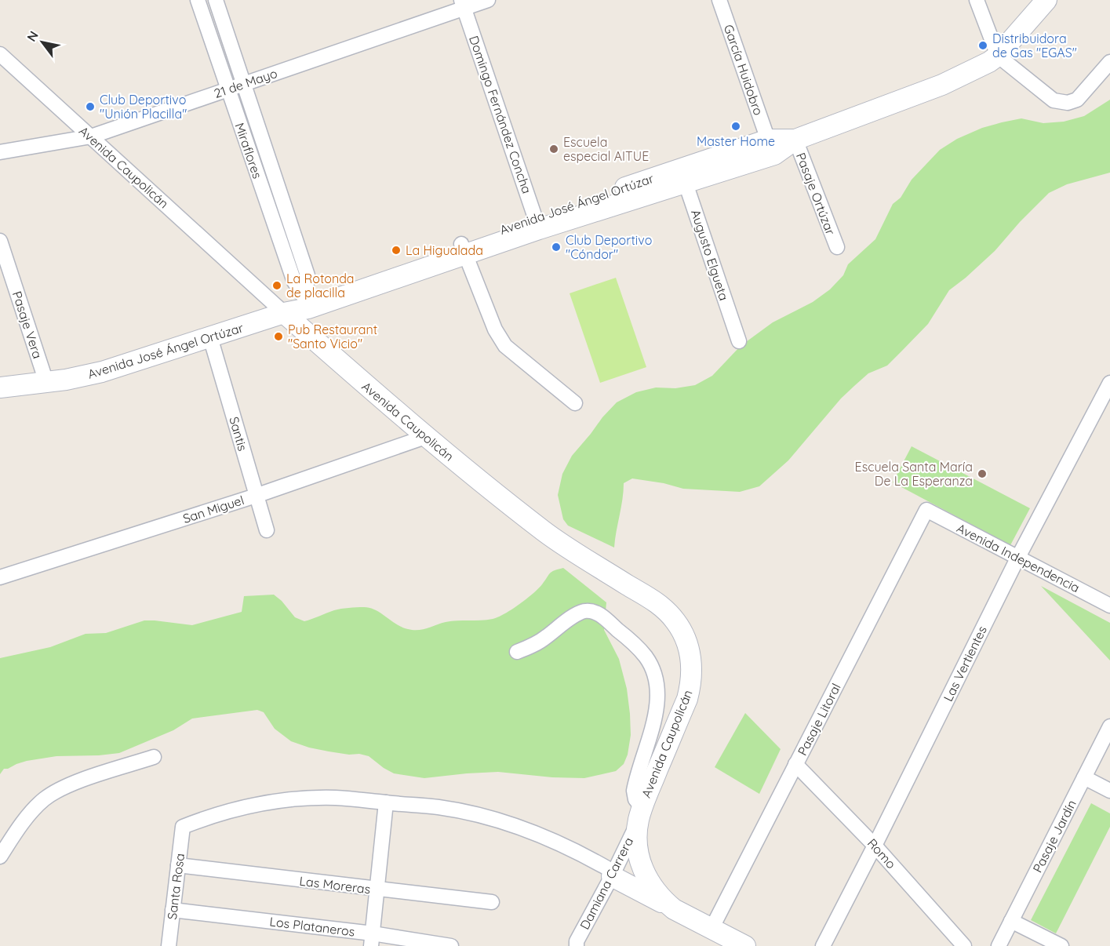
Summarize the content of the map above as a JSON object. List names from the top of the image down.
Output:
{
  "streets": {
    "main road": ["Avenida Caupolicán", "Avenida José Ángel Ortúzar"],
    "street": [
      "García Huidobro",
      "21 de Mayo",
      "Domingo Fernández Concha",
      "Miraflores",
      "Pasaje Ortúzar",
      "Augusto Elgueta",
      "Pasaje Vera",
      "Santis",
      "San Miguel",
      "Avenida Independencia",
      "Las Vertientes",
      "Pasaje Litoral",
      "Pasaje Jardín",
      "Romo",
      "Damiana Carrera",
      "Las Moreras",
      "Santa Rosa",
      "Los Plataneros"
    ]
  },
  "crossings": [
    ["García Huidobro", "Avenida José Ángel Ortúzar"],
    ["21 de Mayo", "Domingo Fernández Concha"],
    ["21 de Mayo", "Miraflores"],
    ["21 de Mayo", "Avenida Caupolicán"],
    ["Domingo Fernández Concha", "Avenida José Ángel Ortúzar"],
    ["Miraflores", "Avenida José Ángel Ortúzar"],
    ["Avenida Caupolicán", "Avenida José Ángel Ortúzar"],
    ["Avenida Caupolicán", "San Miguel"],
    ["Avenida Caupolicán", "Damiana Carrera"],
    ["Pasaje Ortúzar", "Avenida José Ángel Ortúzar"],
    ["Avenida José Ángel Ortúzar", "Augusto Elgueta"],
    ["Avenida José Ángel Ortúzar", "Pasaje Vera"],
    ["Avenida José Ángel Ortúzar", "Santis"],
    ["Santis", "San Miguel"],
    ["Avenida Independencia", "Las Vertientes"],
    ["Avenida Independencia", "Pasaje Litoral"],
    ["Las Vertientes", "Romo"],
    ["Pasaje Litoral", "Romo"],
    ["Las Moreras", "Santa Rosa"],
    ["Santa Rosa", "Los Plataneros"]
  ],
  "places": [
    "Distribuidora de Gas \"EGAS\"",
    "Club Deportivo \"Unión Placilla\"",
    "Master Home",
    "Escuela especial AITUE",
    "Club Deportivo \"Cóndor\"",
    "La Higualada",
    "La Rotonda de placilla",
    "Pub Restaurant \"Santo Vicio\"",
    "Escuela Santa María De La Esperanza"
  ],
  "north": "top left"
}
